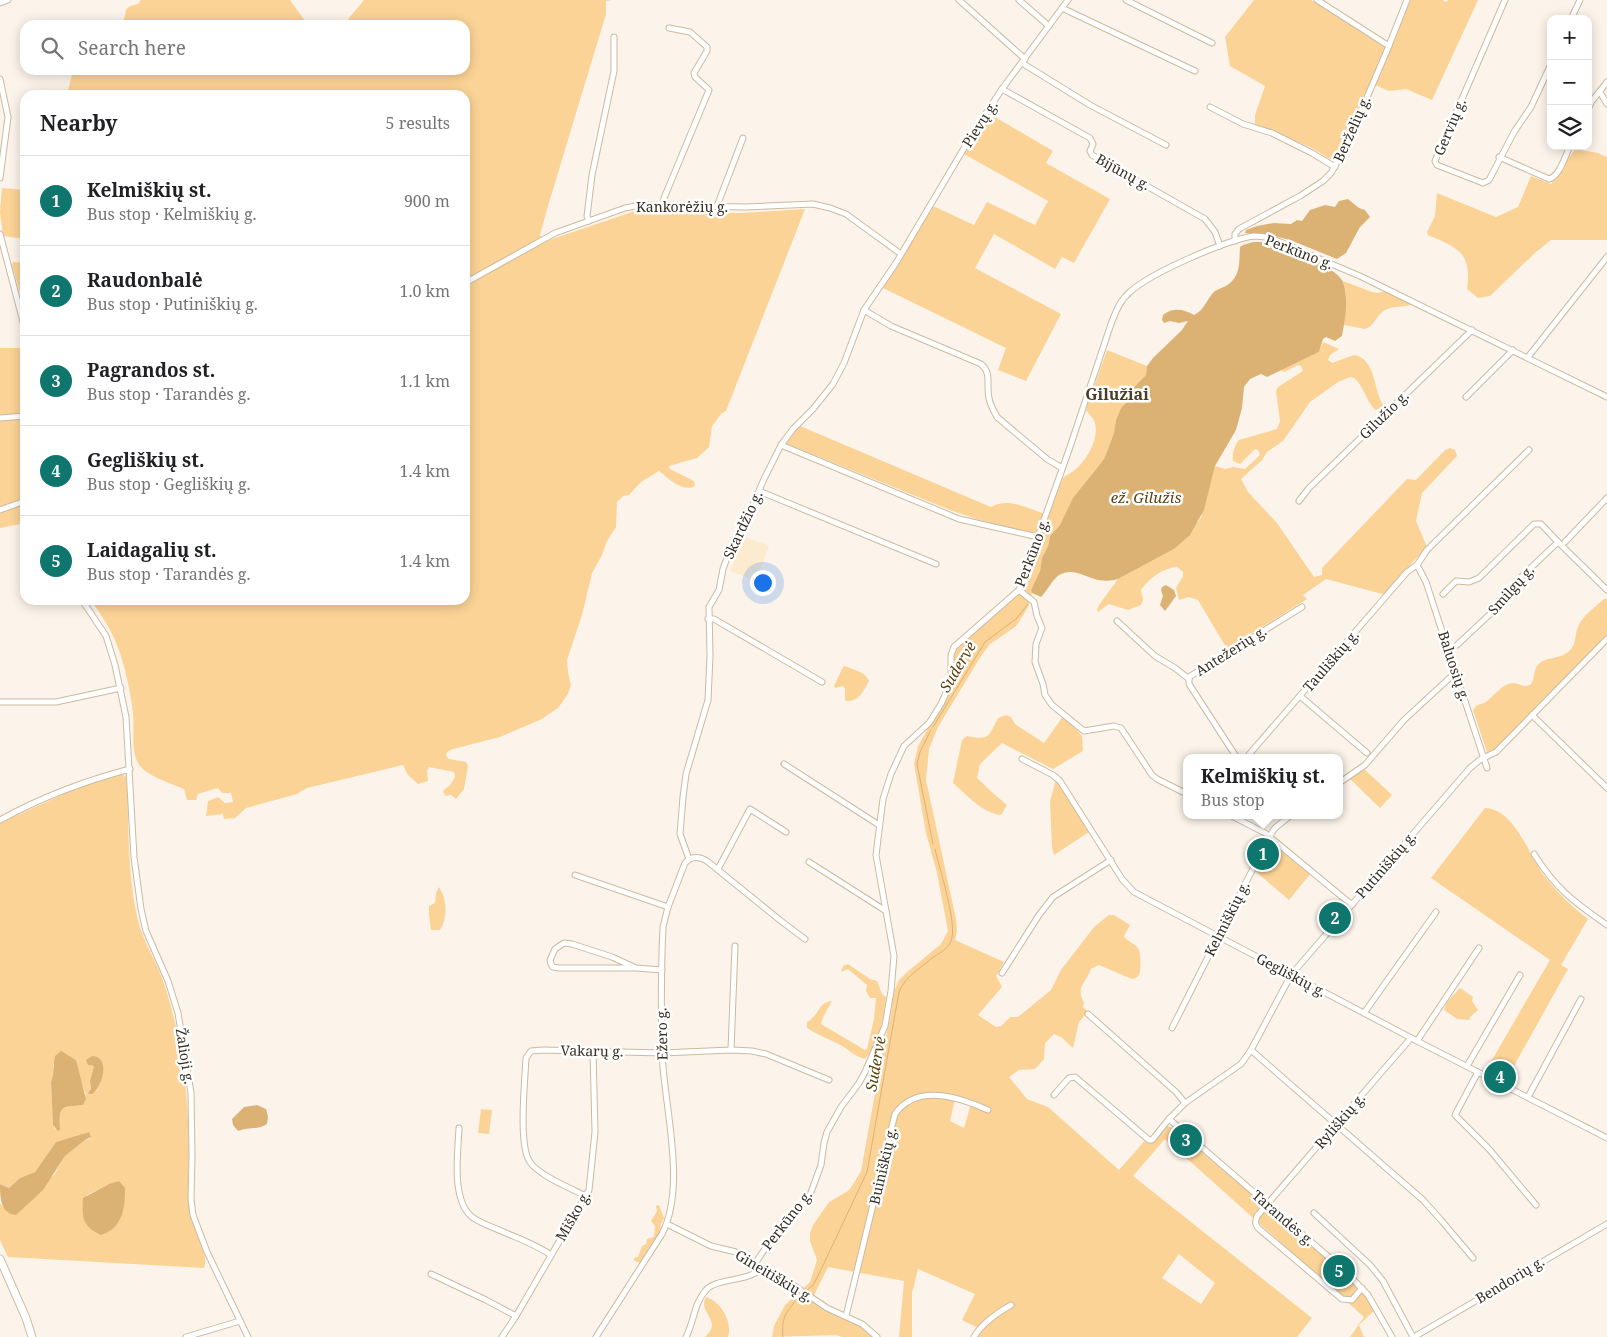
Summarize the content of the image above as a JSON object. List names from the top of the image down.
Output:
{
  "streets": {
    "street": [
      "Pievų g.",
      "Gervių g.",
      "Berželių g.",
      "Bijūnų g.",
      "Kankorėžių g.",
      "Perkūno g.",
      "Gilužio g.",
      "Skardžio g.",
      "Smilgų g.",
      "Antežerių g.",
      "Tauliškių g.",
      "Baluosių g.",
      "Putiniškių g.",
      "Kelmiškių g.",
      "Gegliškių g.",
      "Ežero g.",
      "Vakarų g.",
      "Žalioji g.",
      "Ryliškių g.",
      "Buiniškių g.",
      "Miško g.",
      "Tarandės g.",
      "Gineitiškių g.",
      "Bendorių g."
    ]
  },
  "crossings": [
    ["Pievų g.", "Bijūnų g."],
    ["Pievų g.", "Kankorėžių g."],
    ["Pievų g.", "Skardžio g."],
    ["Berželių g.", "Perkūno g."],
    ["Bijūnų g.", "Perkūno g."],
    ["Kankorėžių g.", "Skardžio g."],
    ["Perkūno g.", "Gilužio g."],
    ["Perkūno g.", "Gineitiškių g."],
    ["Skardžio g.", "Ežero g."],
    ["Tauliškių g.", "Baluosių g."],
    ["Baluosių g.", "Putiniškių g."],
    ["Putiniškių g.", "Gegliškių g."],
    ["Putiniškių g.", "Tarandės g."],
    ["Kelmiškių g.", "Gegliškių g."],
    ["Gegliškių g.", "Ryliškių g."],
    ["Ežero g.", "Vakarų g."],
    ["Ežero g.", "Gineitiškių g."],
    ["Vakarų g.", "Miško g."],
    ["Ryliškių g.", "Tarandės g."],
    ["Buiniškių g.", "Gineitiškių g."]
  ],
  "districts": ["Gilužiai"],
  "water": ["ež. Gilužis", "Sudervė"],
  "page": {
    "map_buttons": ["+", "−"],
    "search": "Search here",
    "heading": ["Nearby", "5 results"],
    "list": [
      {
        "mark": "1",
        "name": "Kelmiškių st.",
        "note": "Bus stop · Kelmiškių g.",
        "value": "900 m"
      },
      {
        "mark": "2",
        "name": "Raudonbalė",
        "note": "Bus stop · Putiniškių g.",
        "value": "1.0 km"
      },
      {
        "mark": "3",
        "name": "Pagrandos st.",
        "note": "Bus stop · Tarandės g.",
        "value": "1.1 km"
      },
      {
        "mark": "4",
        "name": "Gegliškių st.",
        "note": "Bus stop · Gegliškių g.",
        "value": "1.4 km"
      },
      {
        "mark": "5",
        "name": "Laidagalių st.",
        "note": "Bus stop · Tarandės g.",
        "value": "1.4 km"
      }
    ],
    "popup": ["Kelmiškių st.", "Bus stop"],
    "pins": [
      "1",
      "2",
      "4",
      "3",
      "5"
    ]
  }
}
